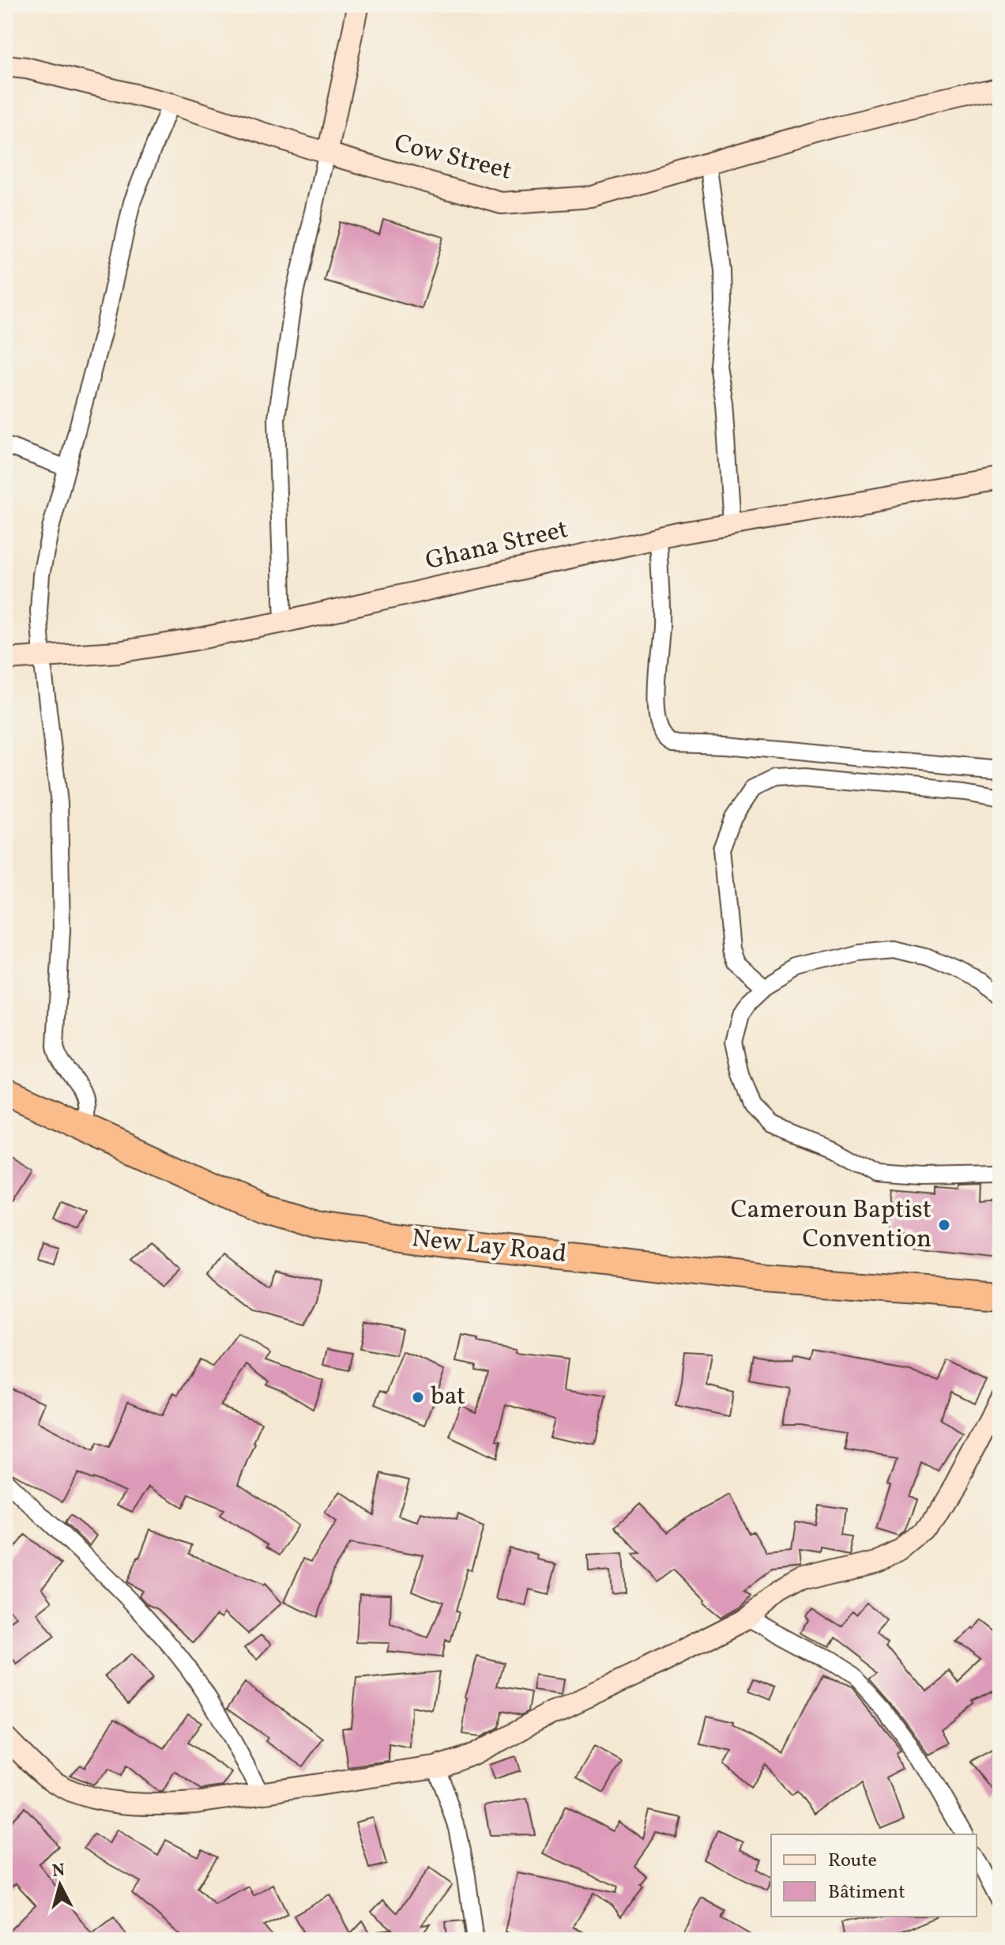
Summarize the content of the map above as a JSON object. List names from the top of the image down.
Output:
{
  "streets": {
    "highway": ["New Lay Road"],
    "street": ["Cow Street", "Ghana Street"]
  },
  "places": ["Cameroun Baptist Convention", "bat"],
  "legend": ["Route", "Bâtiment"],
  "north": "top"
}
